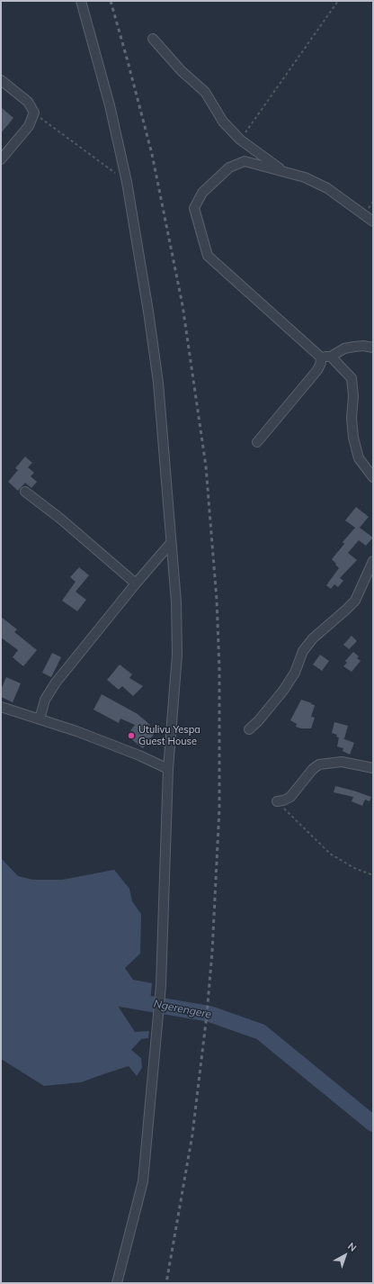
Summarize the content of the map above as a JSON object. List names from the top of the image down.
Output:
{
  "water": ["Ngerengere"],
  "places": ["Utulivu Yespa Guest House"],
  "north": "top right"
}
